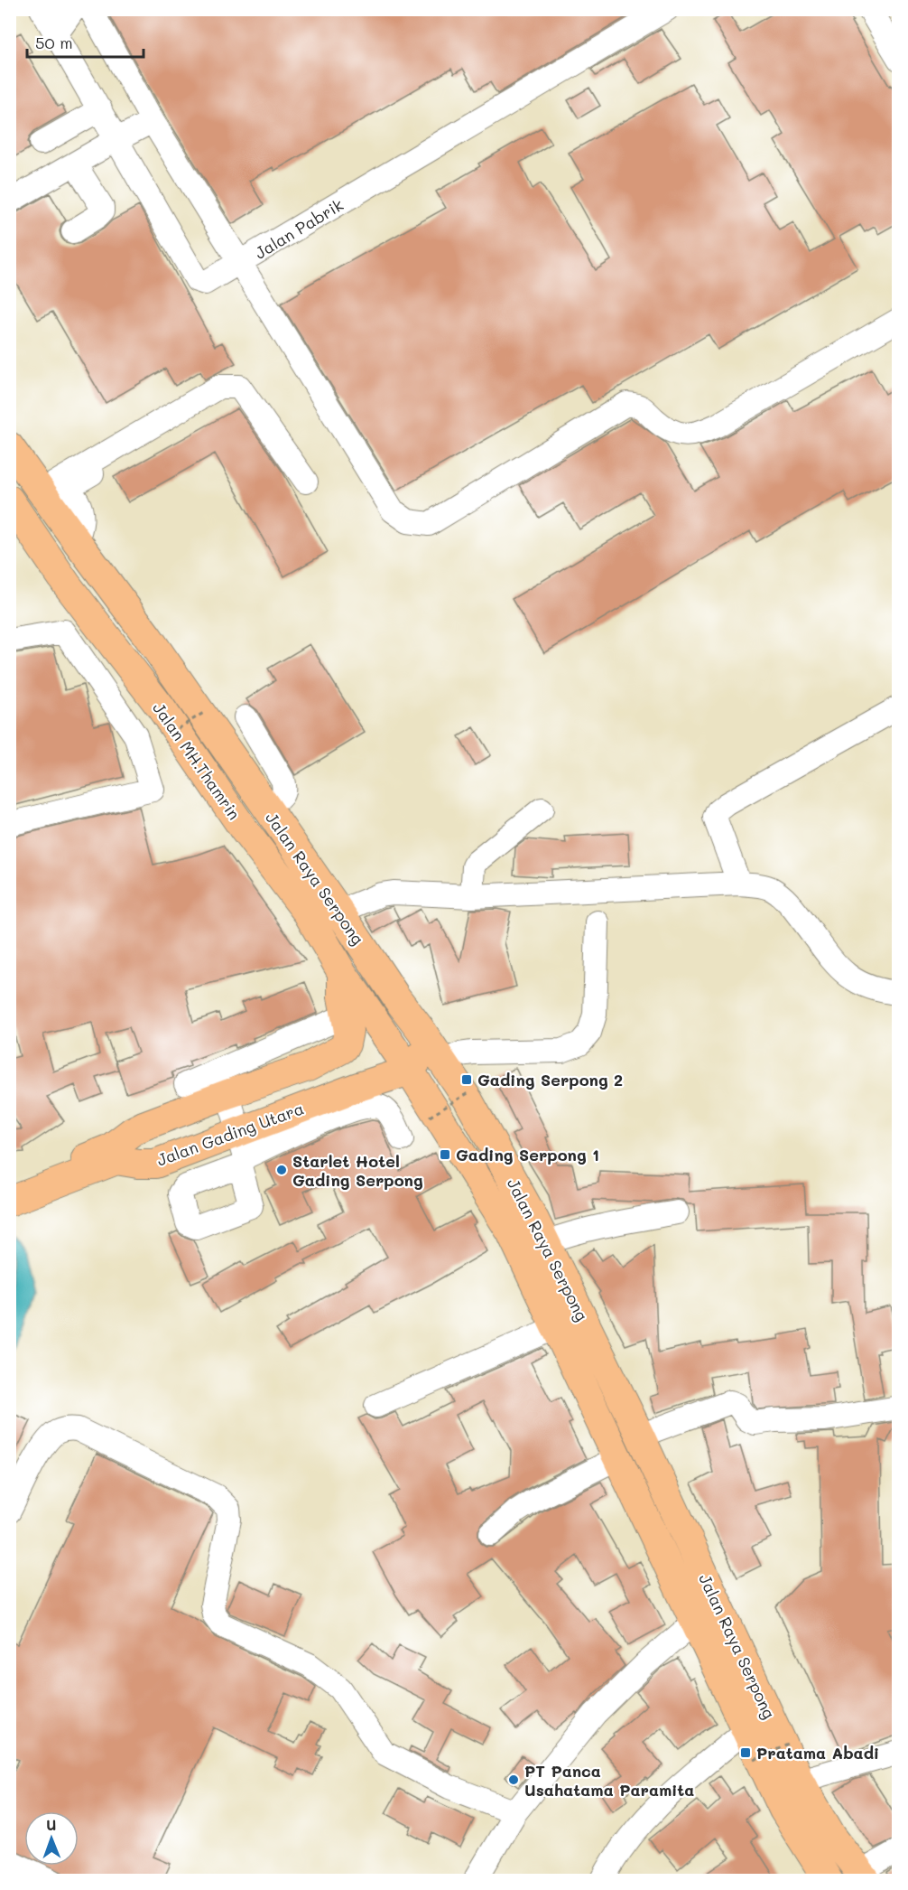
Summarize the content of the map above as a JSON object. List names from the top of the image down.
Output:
{
  "streets": {
    "main road": ["Jalan MH.Thamrin", "Jalan Raya Serpong", "Jalan Gading Utara"],
    "street": ["Jalan Pabrik"]
  },
  "crossings": [
    ["Jalan MH.Thamrin", "Jalan Raya Serpong"],
    ["Jalan MH.Thamrin", "Jalan Gading Utara"],
    ["Jalan Raya Serpong", "Jalan Gading Utara"]
  ],
  "places": {
    "transit": ["Gading Serpong 2", "Gading Serpong 1", "Pratama Abadi"],
    "other": ["Starlet Hotel Gading Serpong", "PT Panca Usahatama Paramita"]
  },
  "scale_bar": "50 m",
  "north": "top"
}
